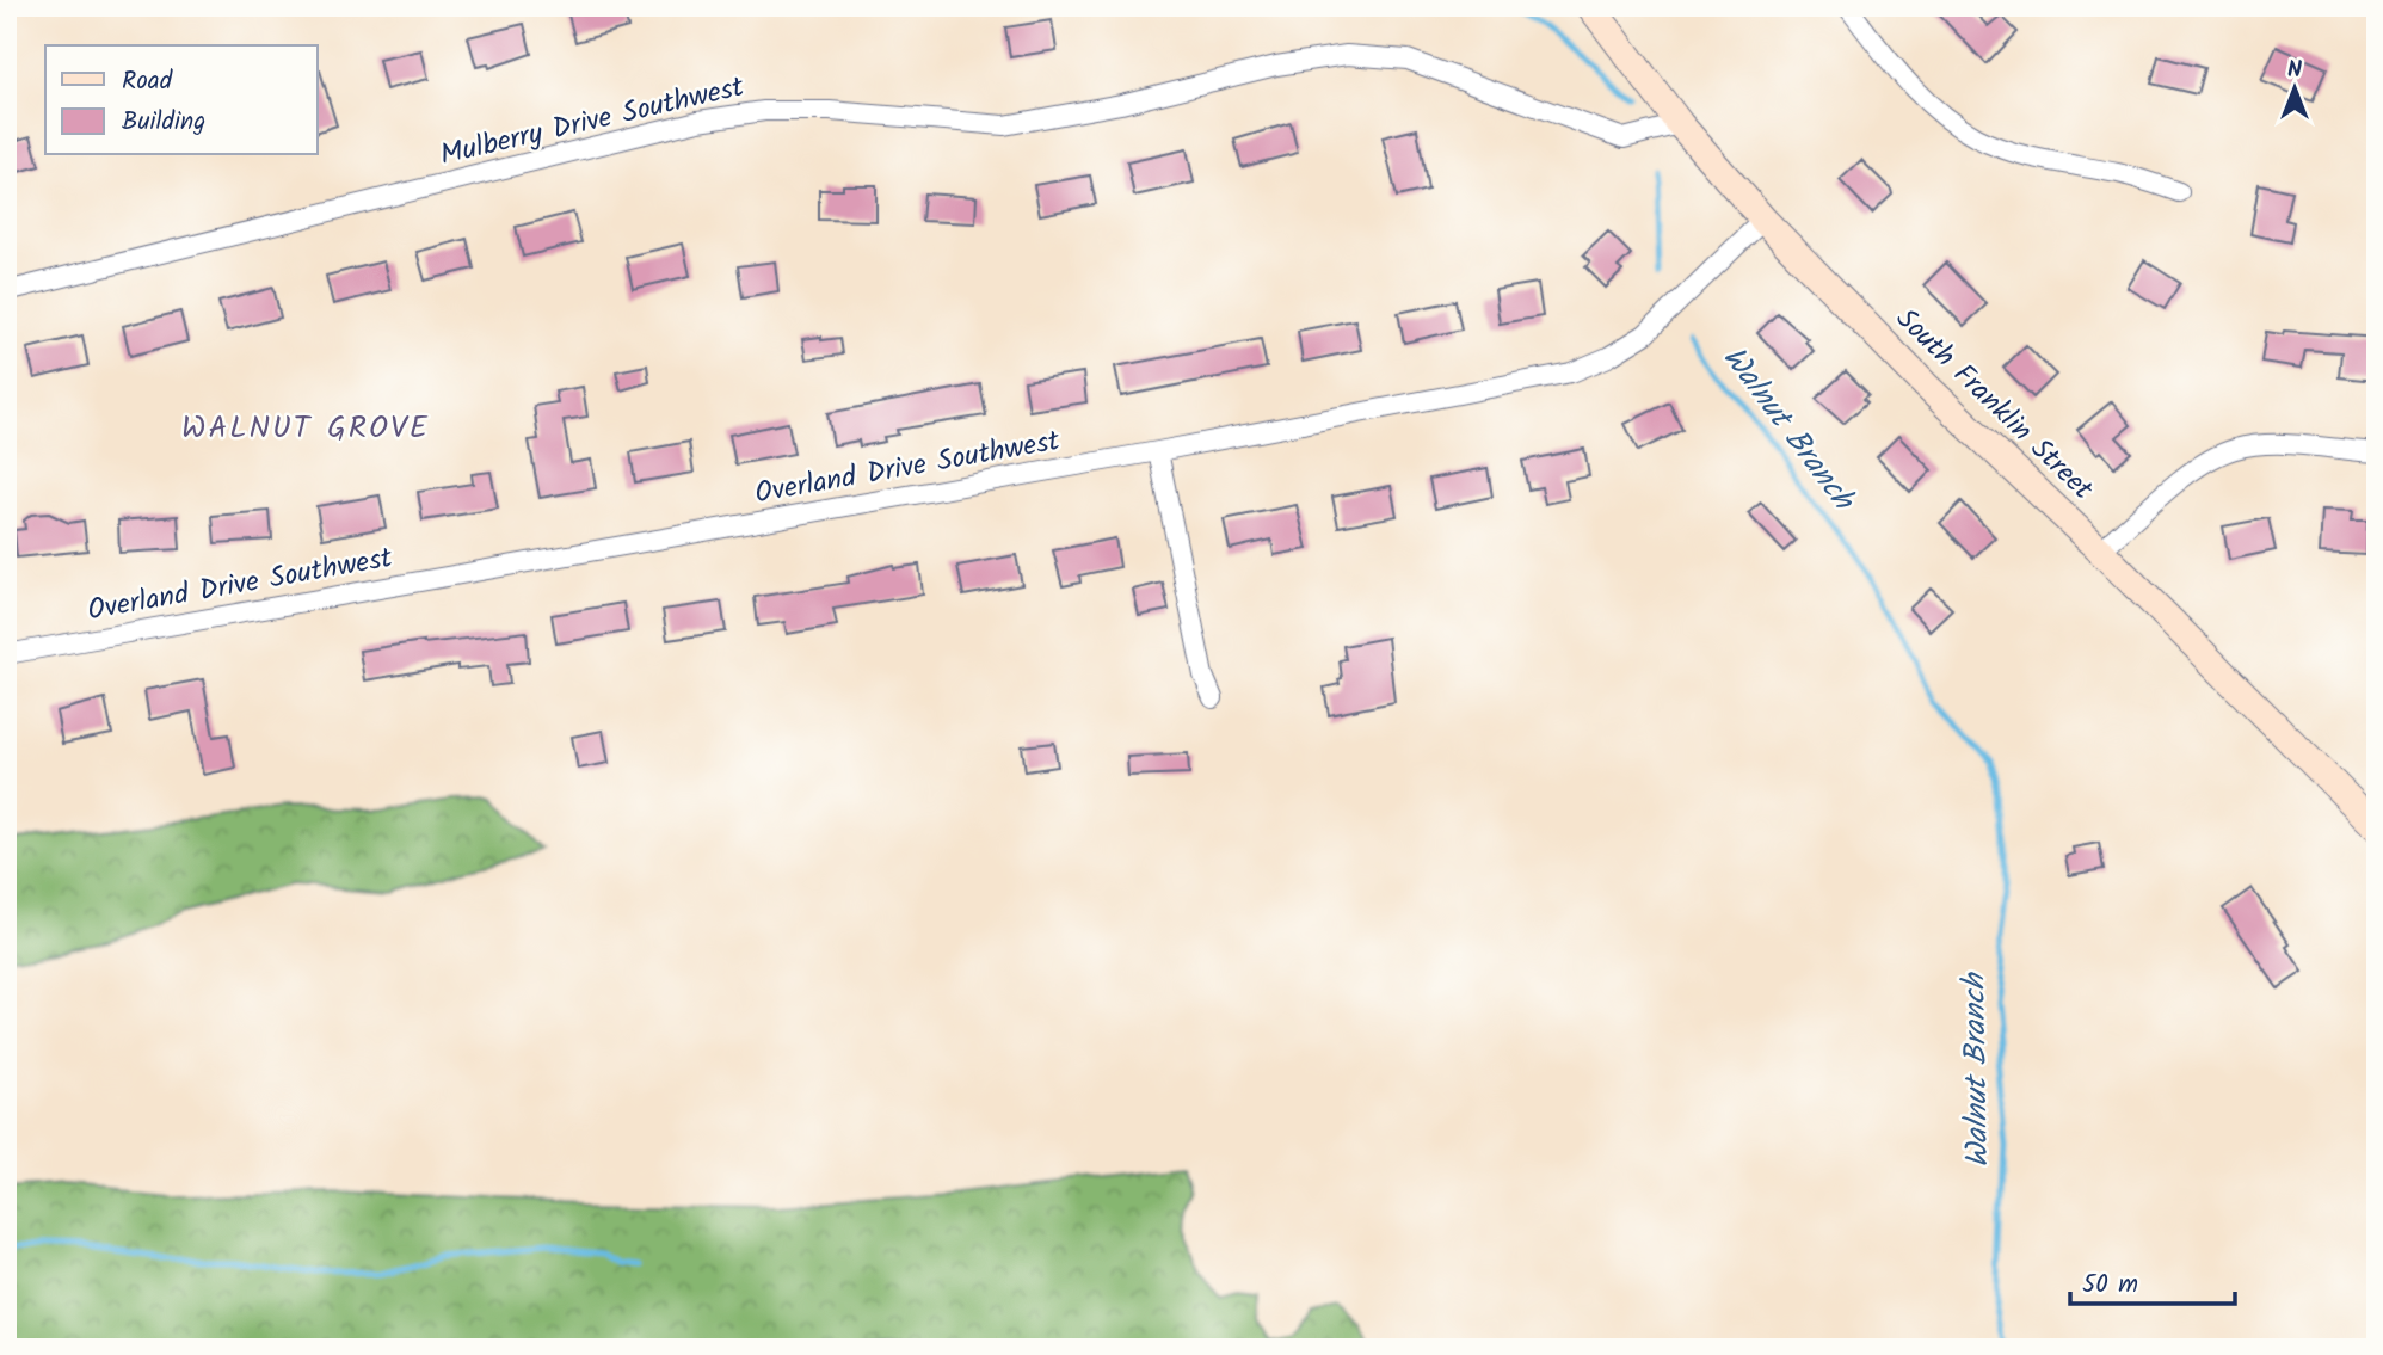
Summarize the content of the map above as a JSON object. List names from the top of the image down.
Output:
{
  "streets": {
    "main road": ["South Franklin Street"],
    "street": ["Mulberry Drive Southwest", "Overland Drive Southwest"]
  },
  "crossings": [
    ["Mulberry Drive Southwest", "South Franklin Street"],
    ["South Franklin Street", "Overland Drive Southwest"]
  ],
  "districts": ["WALNUT GROVE"],
  "water": ["Walnut Branch"],
  "legend": ["Road", "Building"],
  "scale_bar": "50 m",
  "north": "top"
}
